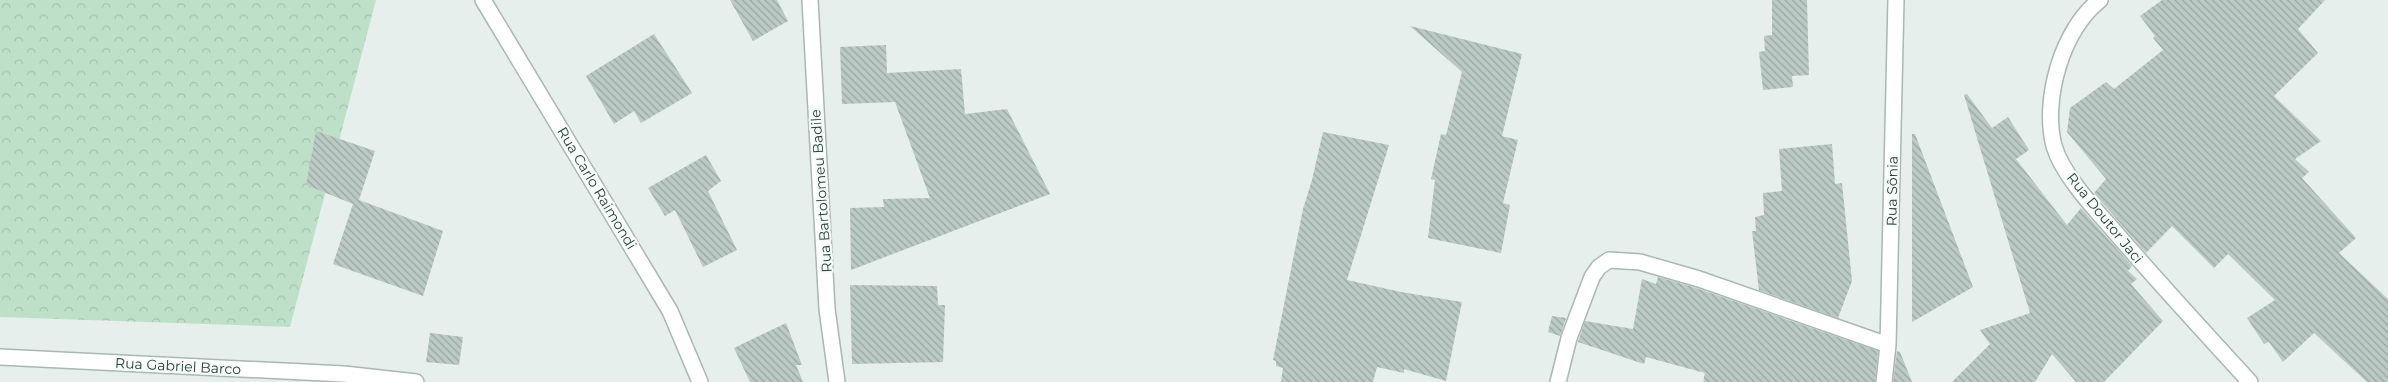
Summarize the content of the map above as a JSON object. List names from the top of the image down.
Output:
{
  "streets": {
    "street": [
      "Rua Carlo Raimondi",
      "Rua Bartolomeu Badile",
      "Rua Sônia",
      "Rua Doutor Jaci",
      "Rua Gabriel Barco"
    ]
  }
}
